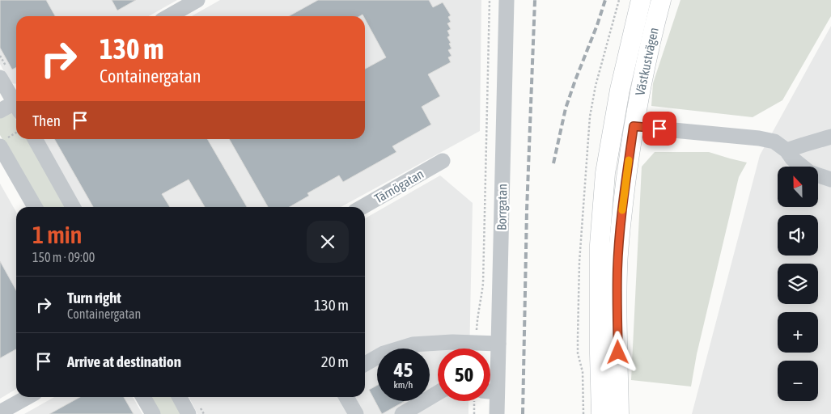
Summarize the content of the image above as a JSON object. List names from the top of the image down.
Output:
{
  "streets": {
    "main road": ["Västkustvägen"],
    "street": ["Tärnögatan", "Borrgatan"]
  },
  "north": "top",
  "page": {
    "turn": ["130 m", "Containergatan"],
    "then": "Then",
    "map_buttons": ["+", "−"],
    "heading": ["1 min", "150 m · 09:00"],
    "list": [
      {
        "name": "Turn right",
        "note": "Containergatan",
        "value": "130 m"
      },
      {
        "name": "Arrive at destination",
        "value": "20 m"
      }
    ],
    "speed": "45 km/h",
    "limit": "50"
  }
}
